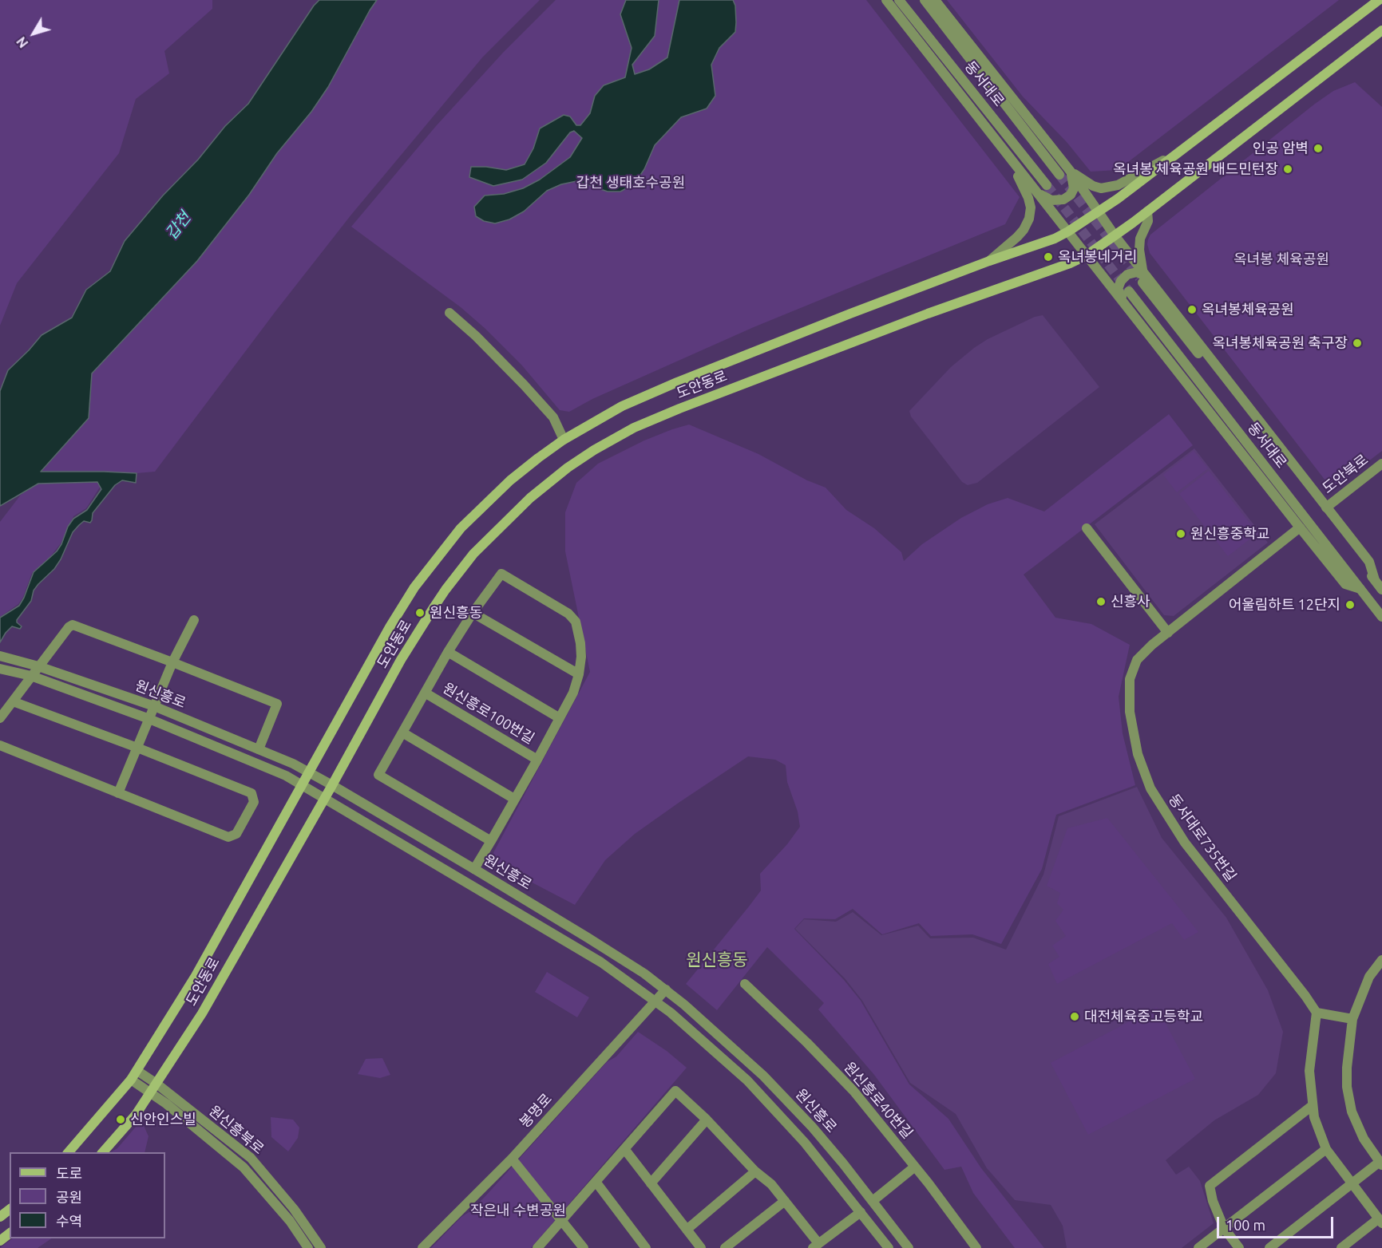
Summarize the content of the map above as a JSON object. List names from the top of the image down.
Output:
{
  "streets": {
    "main road": ["도안동로"],
    "street": [
      "동서대로",
      "도안북로",
      "원신흥로",
      "원신흥로100번길",
      "동서대로735번길",
      "원신흥로40번길",
      "봉명로",
      "원신흥북로"
    ]
  },
  "crossings": [
    ["도안동로", "원신흥로"],
    ["도안동로", "원신흥북로"],
    ["원신흥로", "원신흥로100번길"],
    ["원신흥로", "봉명로"]
  ],
  "districts": ["원신흥동"],
  "water": ["갑천"],
  "parks": ["갑천 생태호수공원", "옥녀봉 체육공원", "작은내 수변공원"],
  "places": [
    "인공 암벽",
    "옥녀봉 체육공원 배드민턴장",
    "옥녀봉네거리",
    "옥녀봉체육공원",
    "옥녀봉체육공원 축구장",
    "원신흥중학교",
    "신흥사",
    "어울림하트 12단지",
    "원신흥동",
    "대전체육중고등학교",
    "신안인스빌"
  ],
  "legend": ["도로", "공원", "수역"],
  "scale_bar": "100 m",
  "north": "bottom left"
}
